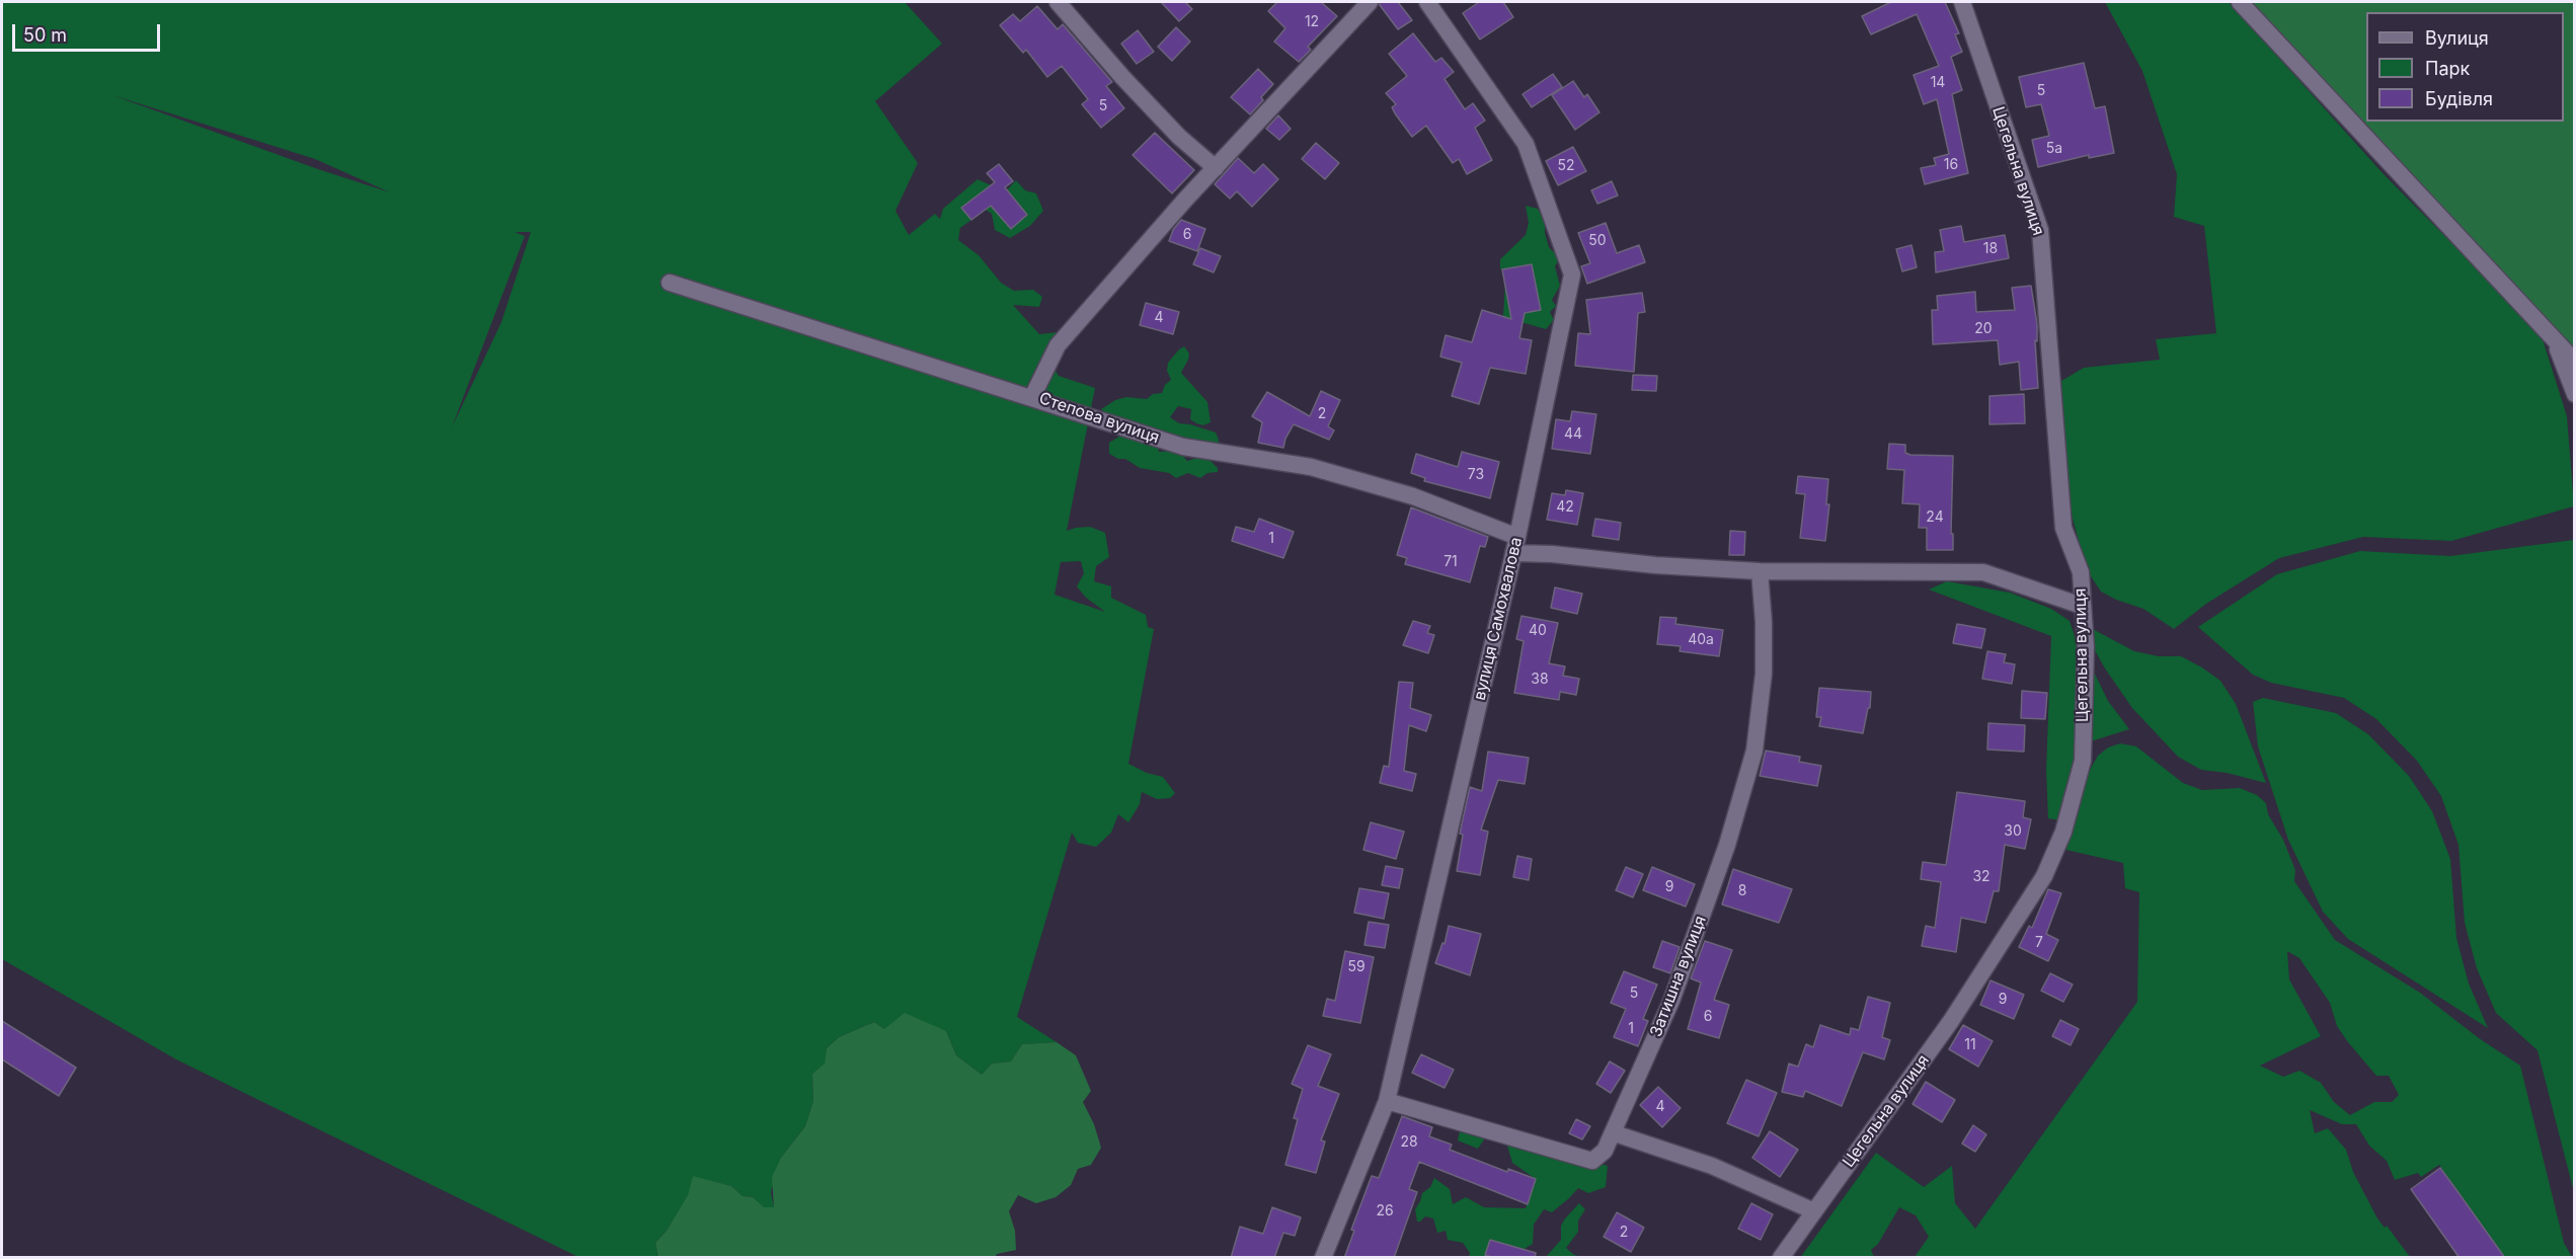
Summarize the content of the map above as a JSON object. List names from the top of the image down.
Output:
{
  "streets": {
    "street": [
      "Цегельна вулиця",
      "Степова вулиця",
      "вулиця Самохвалова",
      "Затишна вулиця"
    ]
  },
  "crossings": [
    ["Цегельна вулиця", "Степова вулиця"],
    ["Степова вулиця", "вулиця Самохвалова"],
    ["Степова вулиця", "Затишна вулиця"],
    ["вулиця Самохвалова", "Затишна вулиця"]
  ],
  "house_numbers": [
    "12",
    "14",
    "5",
    "5",
    "5а",
    "16",
    "52",
    "6",
    "50",
    "18",
    "4",
    "20",
    "2",
    "44",
    "73",
    "42",
    "24",
    "1",
    "71",
    "40",
    "40а",
    "38",
    "30",
    "32",
    "9",
    "8",
    "7",
    "59",
    "5",
    "9",
    "6",
    "1",
    "11",
    "4",
    "28",
    "26",
    "2"
  ],
  "legend": ["Вулиця", "Парк", "Будівля"],
  "scale_bar": "50 m"
}
